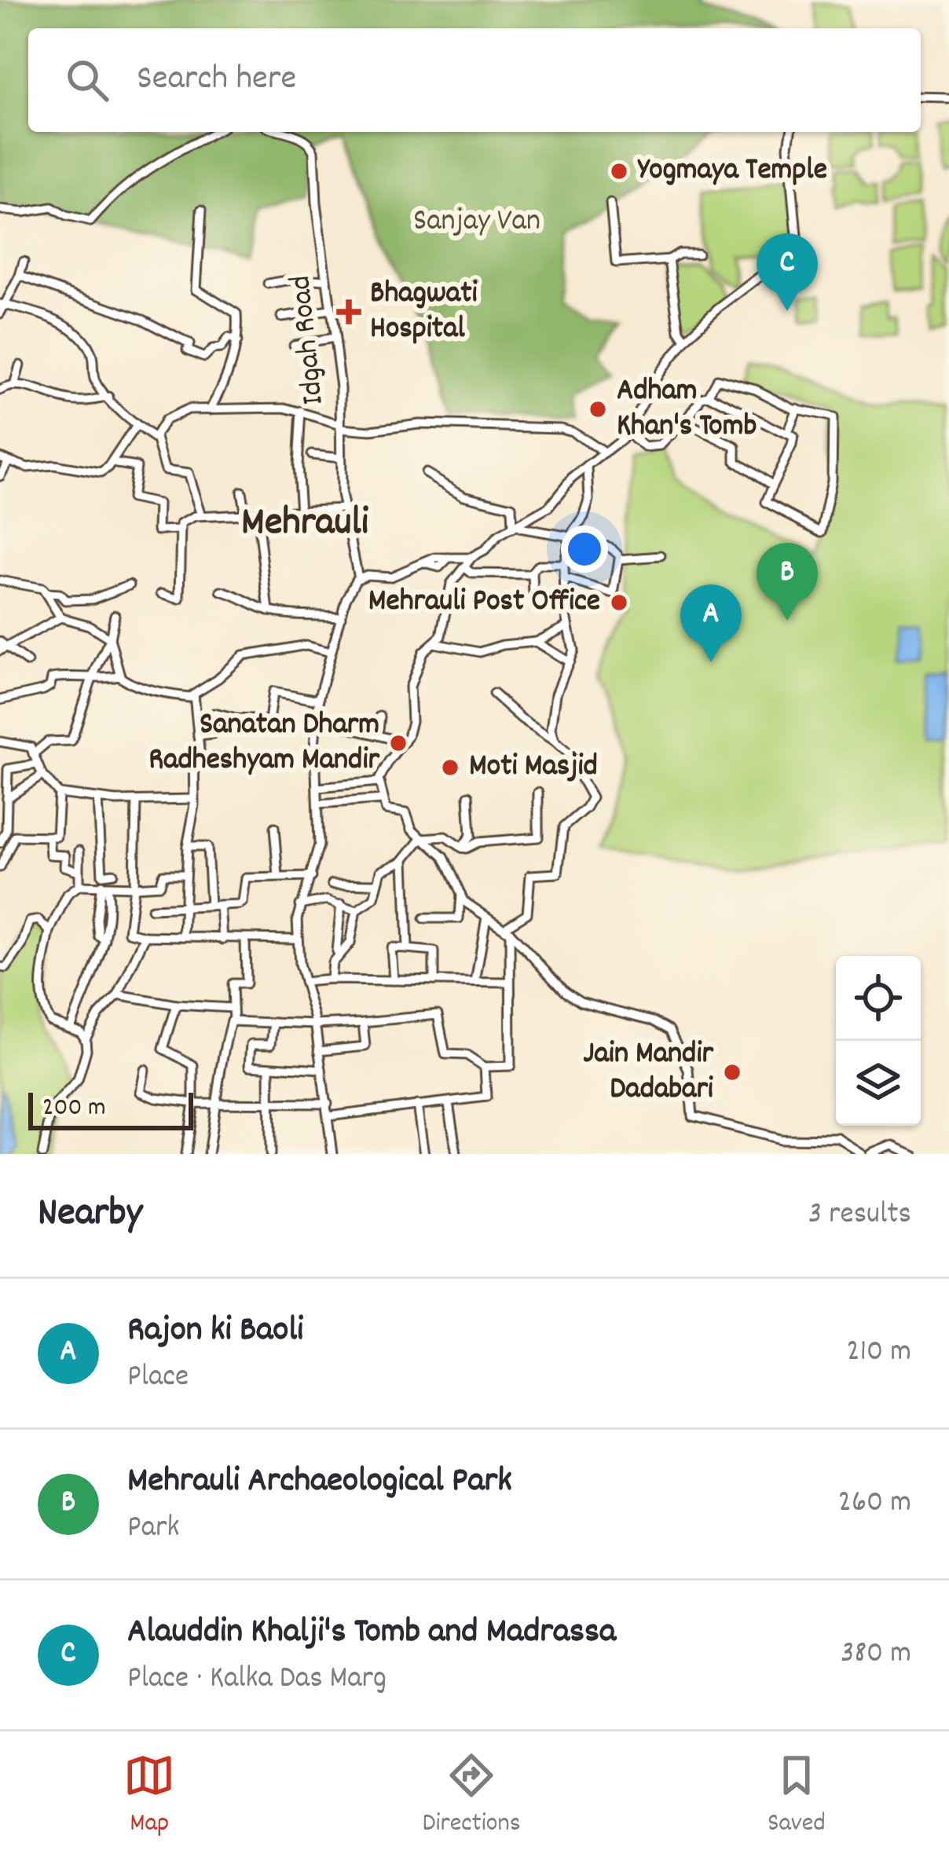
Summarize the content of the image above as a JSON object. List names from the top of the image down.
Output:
{
  "streets": {
    "street": ["Idgah Road"]
  },
  "districts": ["Mehrauli"],
  "parks": ["Sanjay Van"],
  "places": {
    "other": [
      "Yogmaya Temple",
      "Adham Khan's Tomb",
      "Mehrauli Post Office",
      "Sanatan Dharm Radheshyam Mandir",
      "Moti Masjid",
      "Jain Mandir Dadabari"
    ],
    "health": ["Bhagwati Hospital"]
  },
  "scale_bar": "200 m",
  "page": {
    "search": "Search here",
    "pins": ["C", "B", "A"],
    "scale": "200 m",
    "heading": ["Nearby", "3 results"],
    "list": [
      {
        "mark": "A",
        "name": "Rajon ki Baoli",
        "note": "Place",
        "value": "210 m"
      },
      {
        "mark": "B",
        "name": "Mehrauli Archaeological Park",
        "note": "Park",
        "value": "260 m"
      },
      {
        "mark": "C",
        "name": "Alauddin Khalji's Tomb and Madrassa",
        "note": "Place · Kalka Das Marg",
        "value": "380 m"
      }
    ],
    "nav": ["Map", "Directions", "Saved"]
  }
}
